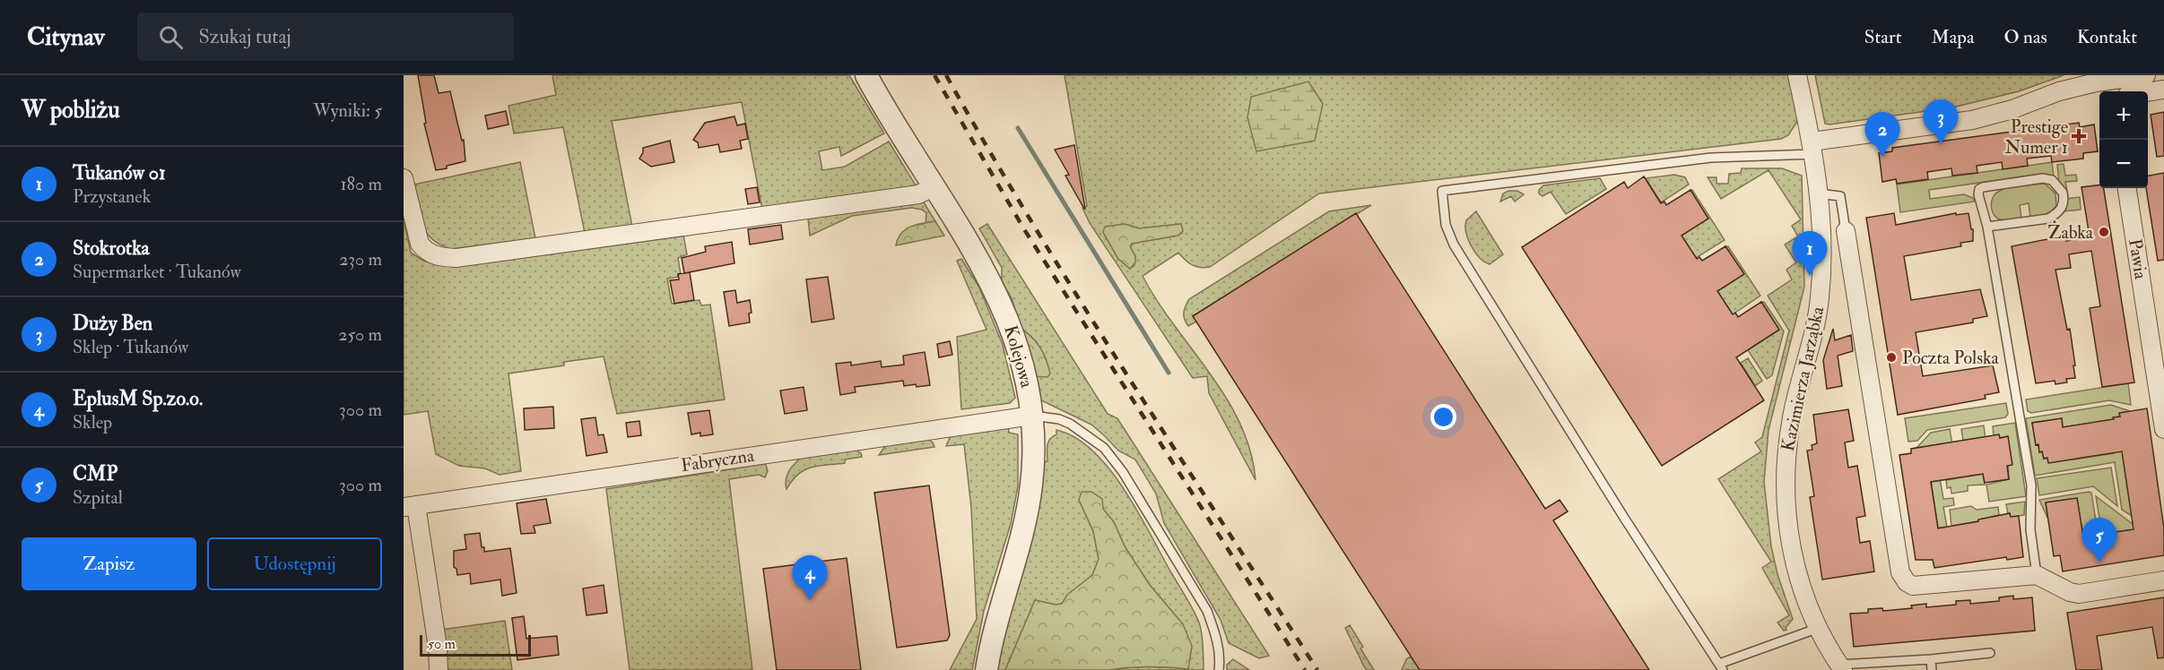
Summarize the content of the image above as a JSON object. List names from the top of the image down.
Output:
{
  "streets": {
    "street": [
      "Pawia",
      "Kolejowa",
      "Kazimierza Jarząbka",
      "Fabryczna"
    ]
  },
  "crossings": [
    ["Kolejowa", "Fabryczna"]
  ],
  "places": {
    "health": ["Prestige Numer 1"],
    "other": ["Żabka", "Poczta Polska"]
  },
  "scale_bar": "50 m",
  "page": {
    "header": "Citynav",
    "search": "Szukaj tutaj",
    "nav": [
      "Start",
      "Mapa",
      "O nas",
      "Kontakt"
    ],
    "heading": ["W pobliżu", "Wyniki: 5"],
    "map_buttons": ["+", "−"],
    "pins": [
      "3",
      "2",
      "1",
      "5",
      "4"
    ],
    "list": [
      {
        "mark": "1",
        "name": "Tukanów 01",
        "note": "Przystanek",
        "value": "180 m"
      },
      {
        "mark": "2",
        "name": "Stokrotka",
        "note": "Supermarket · Tukanów",
        "value": "230 m"
      },
      {
        "mark": "3",
        "name": "Duży Ben",
        "note": "Sklep · Tukanów",
        "value": "250 m"
      },
      {
        "mark": "4",
        "name": "EplusM Sp.zo.o.",
        "note": "Sklep",
        "value": "300 m"
      },
      {
        "mark": "5",
        "name": "CMP",
        "note": "Szpital",
        "value": "300 m"
      }
    ],
    "buttons": ["Zapisz", "Udostępnij"],
    "scale": "50 m"
  }
}
